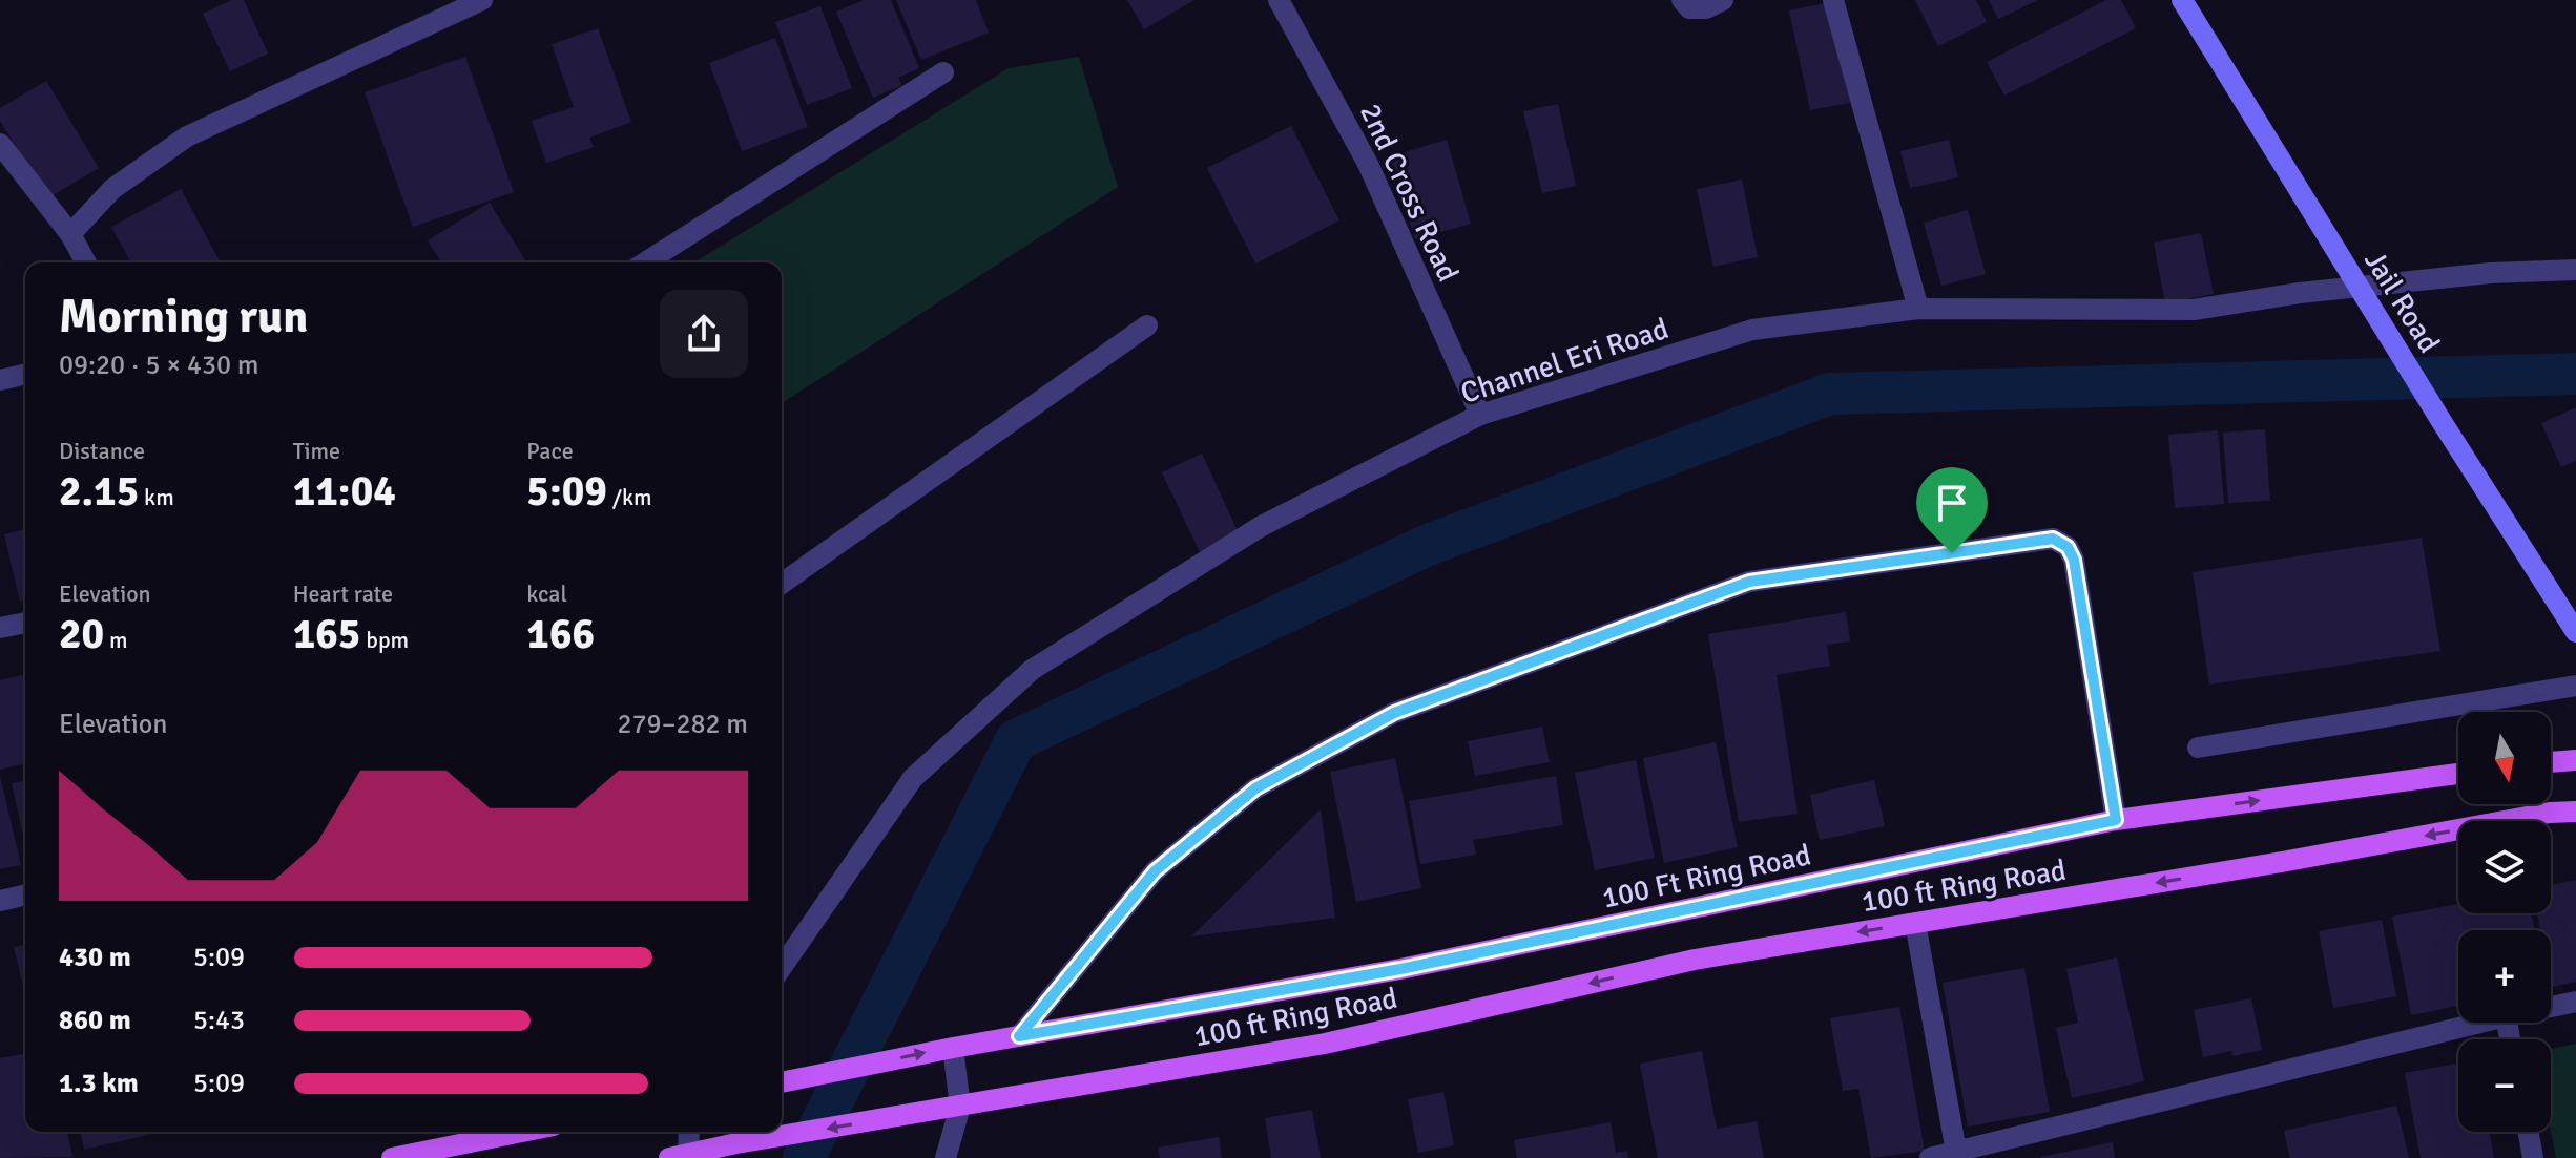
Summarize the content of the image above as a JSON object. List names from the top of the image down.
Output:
{
  "streets": {
    "main road": ["Jail Road", "100 Ft Ring Road", "100 ft Ring Road"],
    "street": ["2nd Cross Road", "Channel Eri Road"]
  },
  "crossings": [
    ["2nd Cross Road", "Channel Eri Road"],
    ["Jail Road", "Channel Eri Road"]
  ],
  "one_way": ["100 ft Ring Road"],
  "north": "bottom",
  "page": {
    "heading": ["Morning run", "09:20 · 5 × 430 m"],
    "stats": [
      ["Distance", "2.15 km"],
      ["Time", "11:04"],
      ["Pace", "5:09 /km"],
      ["Elevation", "20 m"],
      ["Heart rate", "165 bpm"],
      ["kcal", "166"]
    ],
    "chart": ["Elevation", "279–282 m"],
    "map_buttons": ["+", "−"],
    "list": [
      {
        "name": "430 m",
        "note": "5:09"
      },
      {
        "name": "860 m",
        "note": "5:43"
      },
      {
        "name": "1.3 km",
        "note": "5:09"
      }
    ]
  }
}
